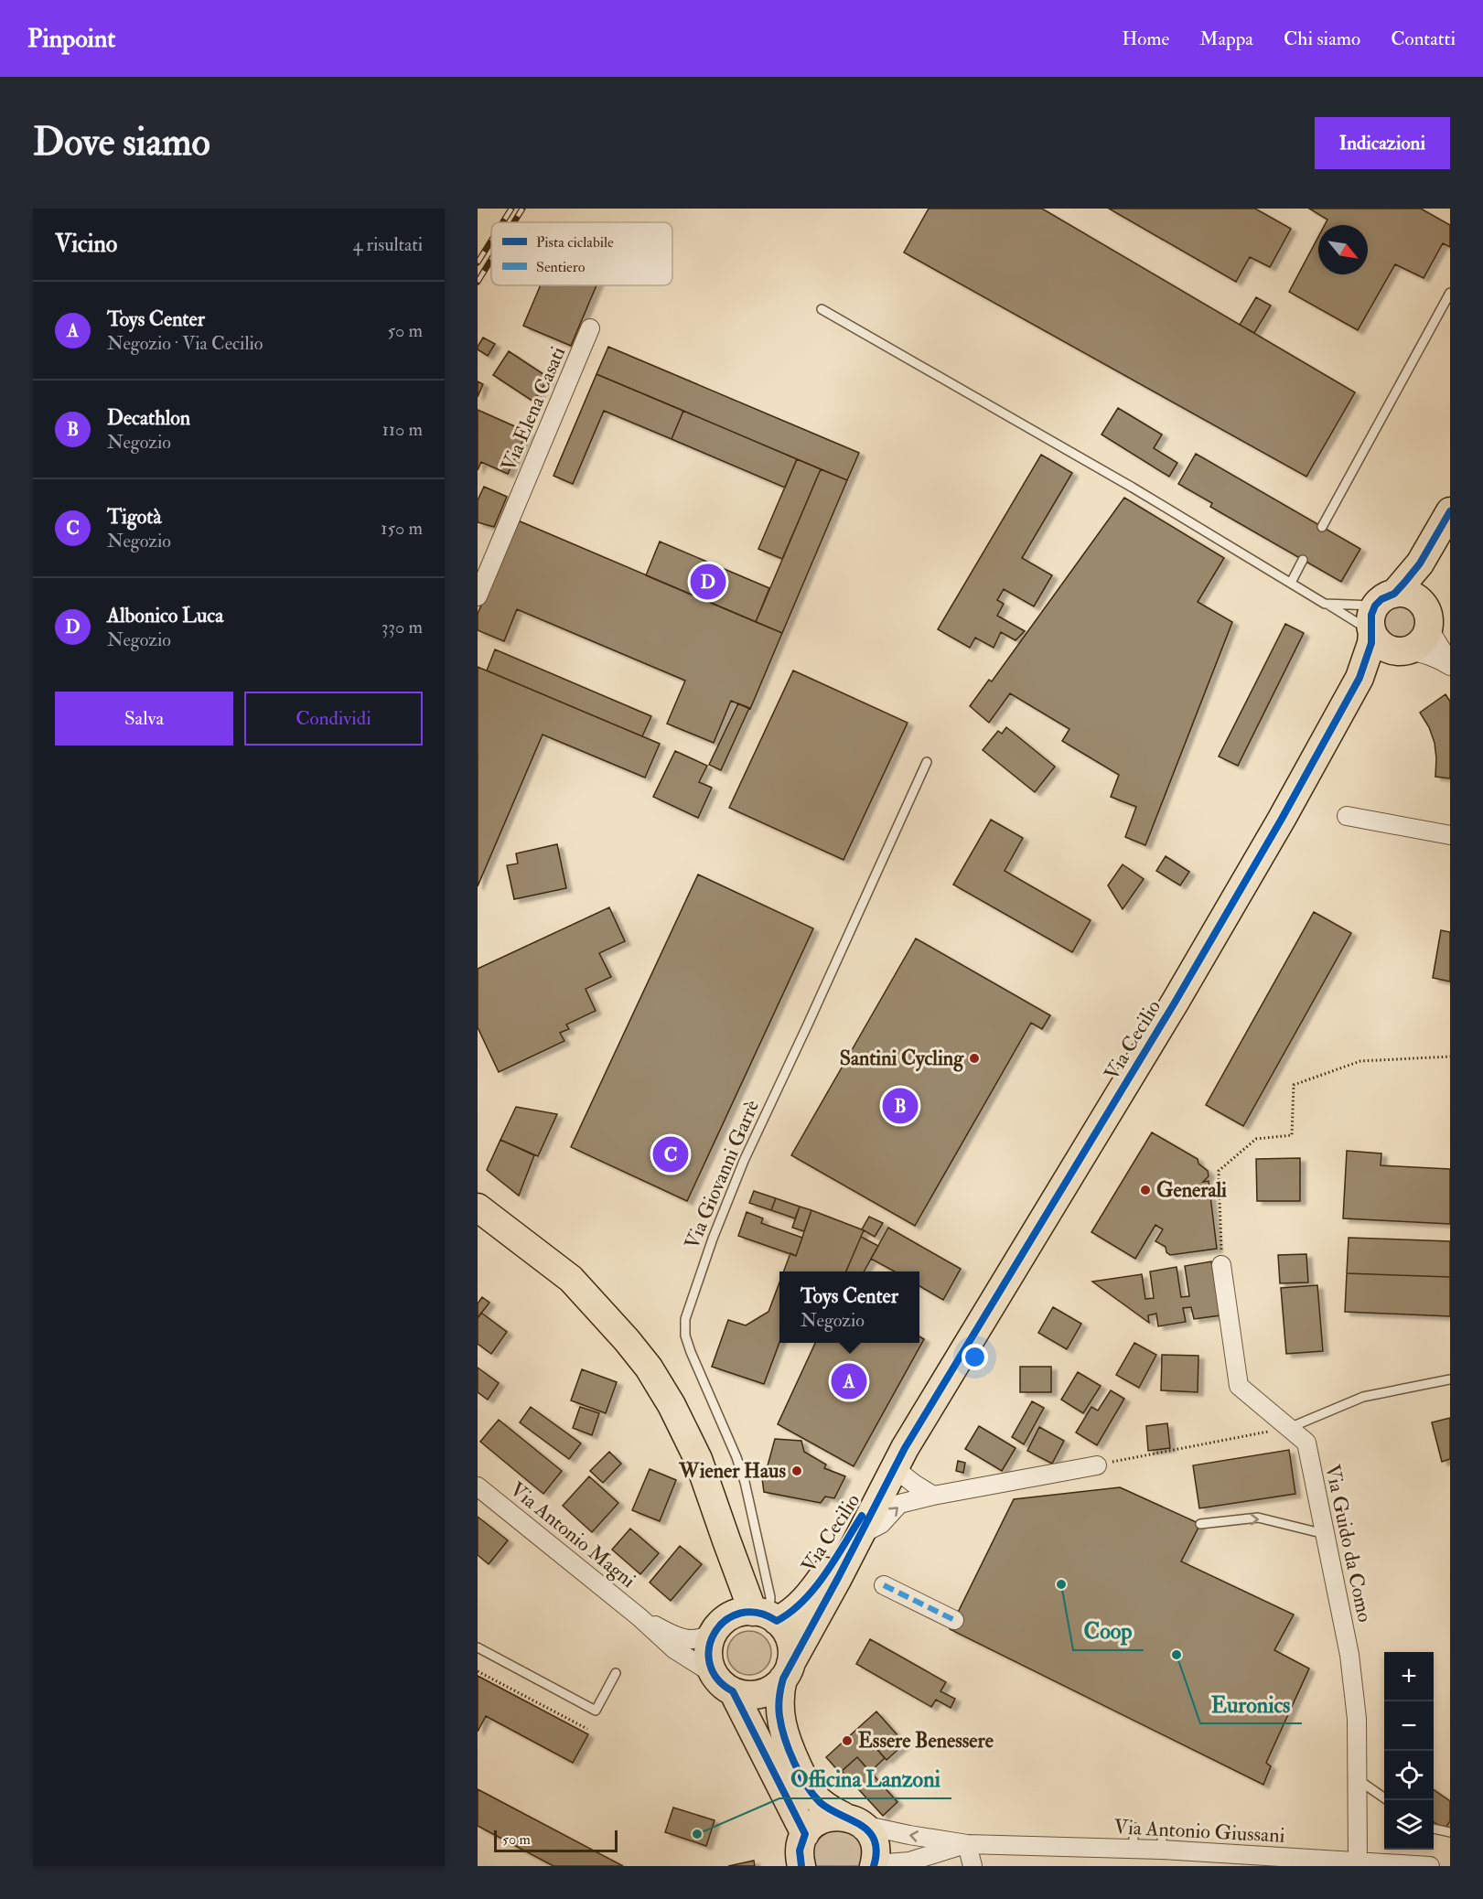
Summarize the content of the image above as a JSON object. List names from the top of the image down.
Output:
{
  "streets": {
    "main road": ["Via Cecilio"],
    "street": [
      "Via Elena Casati",
      "Via Antonio Magni",
      "Via Guido da Como",
      "Via Antonio Giussani"
    ],
    "lane": ["Via Giovanni Garrè"]
  },
  "crossings": [
    ["Via Cecilio", "Via Giovanni Garrè"],
    ["Via Guido da Como", "Via Antonio Giussani"]
  ],
  "places": [
    "Santini Cycling",
    "Generali",
    "Wiener Haus",
    "Coop",
    "Euronics",
    "Essere Benessere",
    "Officina Lanzoni"
  ],
  "legend": ["Pista ciclabile", "Sentiero"],
  "scale_bar": "50 m",
  "north": "bottom right",
  "page": {
    "header": "Pinpoint",
    "nav": [
      "Home",
      "Mappa",
      "Chi siamo",
      "Contatti"
    ],
    "buttons": [
      "Indicazioni",
      ["Salva", "Condividi"]
    ],
    "title": "Dove siamo",
    "heading": ["Vicino", "4 risultati"],
    "list": [
      {
        "mark": "A",
        "name": "Toys Center",
        "note": "Negozio · Via Cecilio",
        "value": "50 m"
      },
      {
        "mark": "B",
        "name": "Decathlon",
        "note": "Negozio",
        "value": "110 m"
      },
      {
        "mark": "C",
        "name": "Tigotà",
        "note": "Negozio",
        "value": "150 m"
      },
      {
        "mark": "D",
        "name": "Albonico Luca",
        "note": "Negozio",
        "value": "330 m"
      }
    ],
    "pins": [
      "D",
      "B",
      "C",
      "A"
    ],
    "popup": ["Toys Center", "Negozio"],
    "map_buttons": ["+", "−"],
    "scale": "50 m"
  }
}
